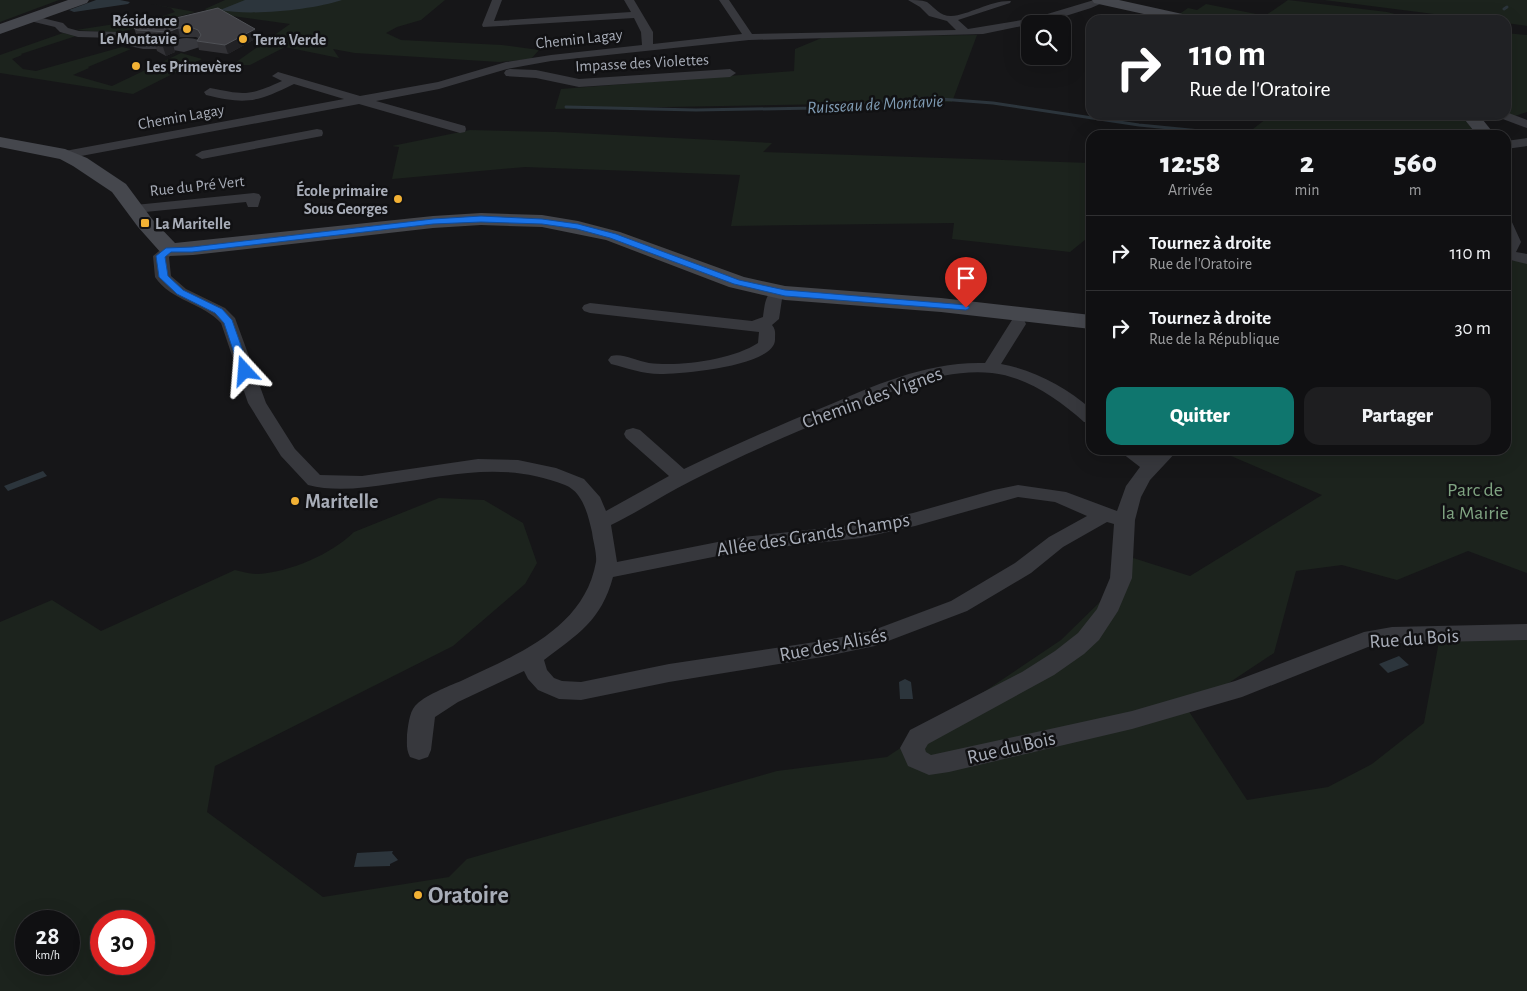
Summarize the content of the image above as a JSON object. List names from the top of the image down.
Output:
{
  "streets": {
    "street": [
      "Chemin Lagay",
      "Impasse des Violettes",
      "Rue du Pré Vert",
      "Chemin des Vignes",
      "Allée des Grands Champs",
      "Rue du Bois",
      "Rue des Alisés"
    ]
  },
  "crossings": [
    ["Chemin Lagay", "Impasse des Violettes"],
    ["Allée des Grands Champs", "Rue du Bois"],
    ["Allée des Grands Champs", "Rue des Alisés"],
    ["Rue du Bois", "Rue des Alisés"]
  ],
  "water": ["Ruisseau de Montavie"],
  "parks": ["Parc de la Mairie"],
  "places": {
    "other": [
      "Résidence Le Montavie",
      "Terra Verde",
      "Les Primevères",
      "École primaire Sous Georges",
      "Maritelle",
      "Oratoire"
    ],
    "transit": ["La Maritelle"]
  },
  "page": {
    "turn": ["110 m", "Rue de l'Oratoire"],
    "eta": [
      "12:58",
      "Arrivée",
      "2",
      "min",
      "560",
      "m"
    ],
    "list": [
      {
        "name": "Tournez à droite",
        "note": "Rue de l'Oratoire",
        "value": "110 m"
      },
      {
        "name": "Tournez à droite",
        "note": "Rue de la République",
        "value": "30 m"
      }
    ],
    "buttons": ["Quitter", "Partager"],
    "speed": "28 km/h",
    "limit": "30"
  }
}
